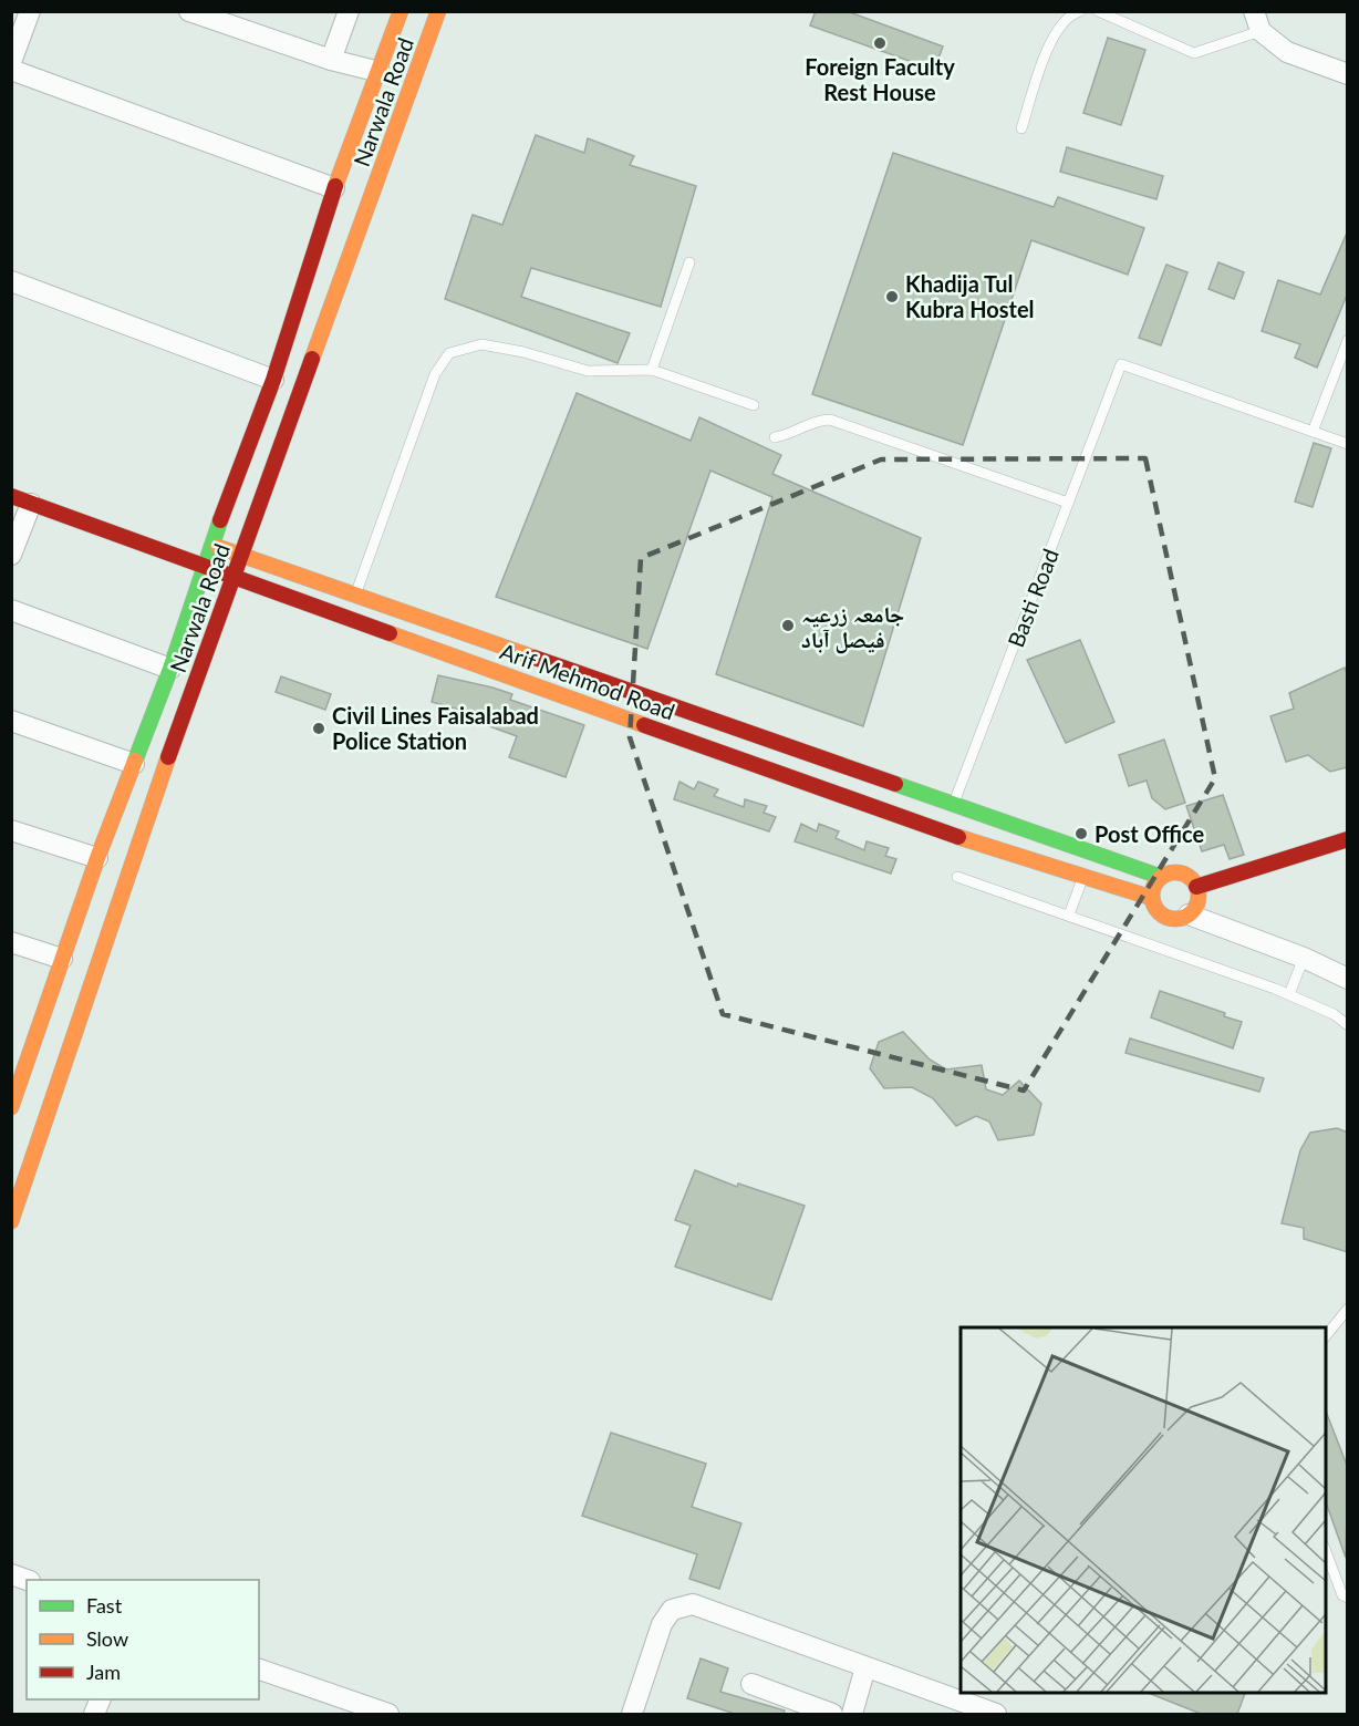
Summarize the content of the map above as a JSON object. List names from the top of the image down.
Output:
{
  "streets": {
    "street": ["Narwala Road", "Arif Mehmod Road"],
    "lane": ["Basti Road"]
  },
  "crossings": [
    ["Narwala Road", "Arif Mehmod Road"],
    ["Basti Road", "Arif Mehmod Road"]
  ],
  "places": [
    "Foreign Faculty Rest House",
    "Khadija Tul Kubra Hostel",
    "جامعہ زرعیہ فیصل آباد",
    "Civil Lines Faisalabad Police Station",
    "Post Office"
  ],
  "legend": ["Fast", "Slow", "Jam"]
}
